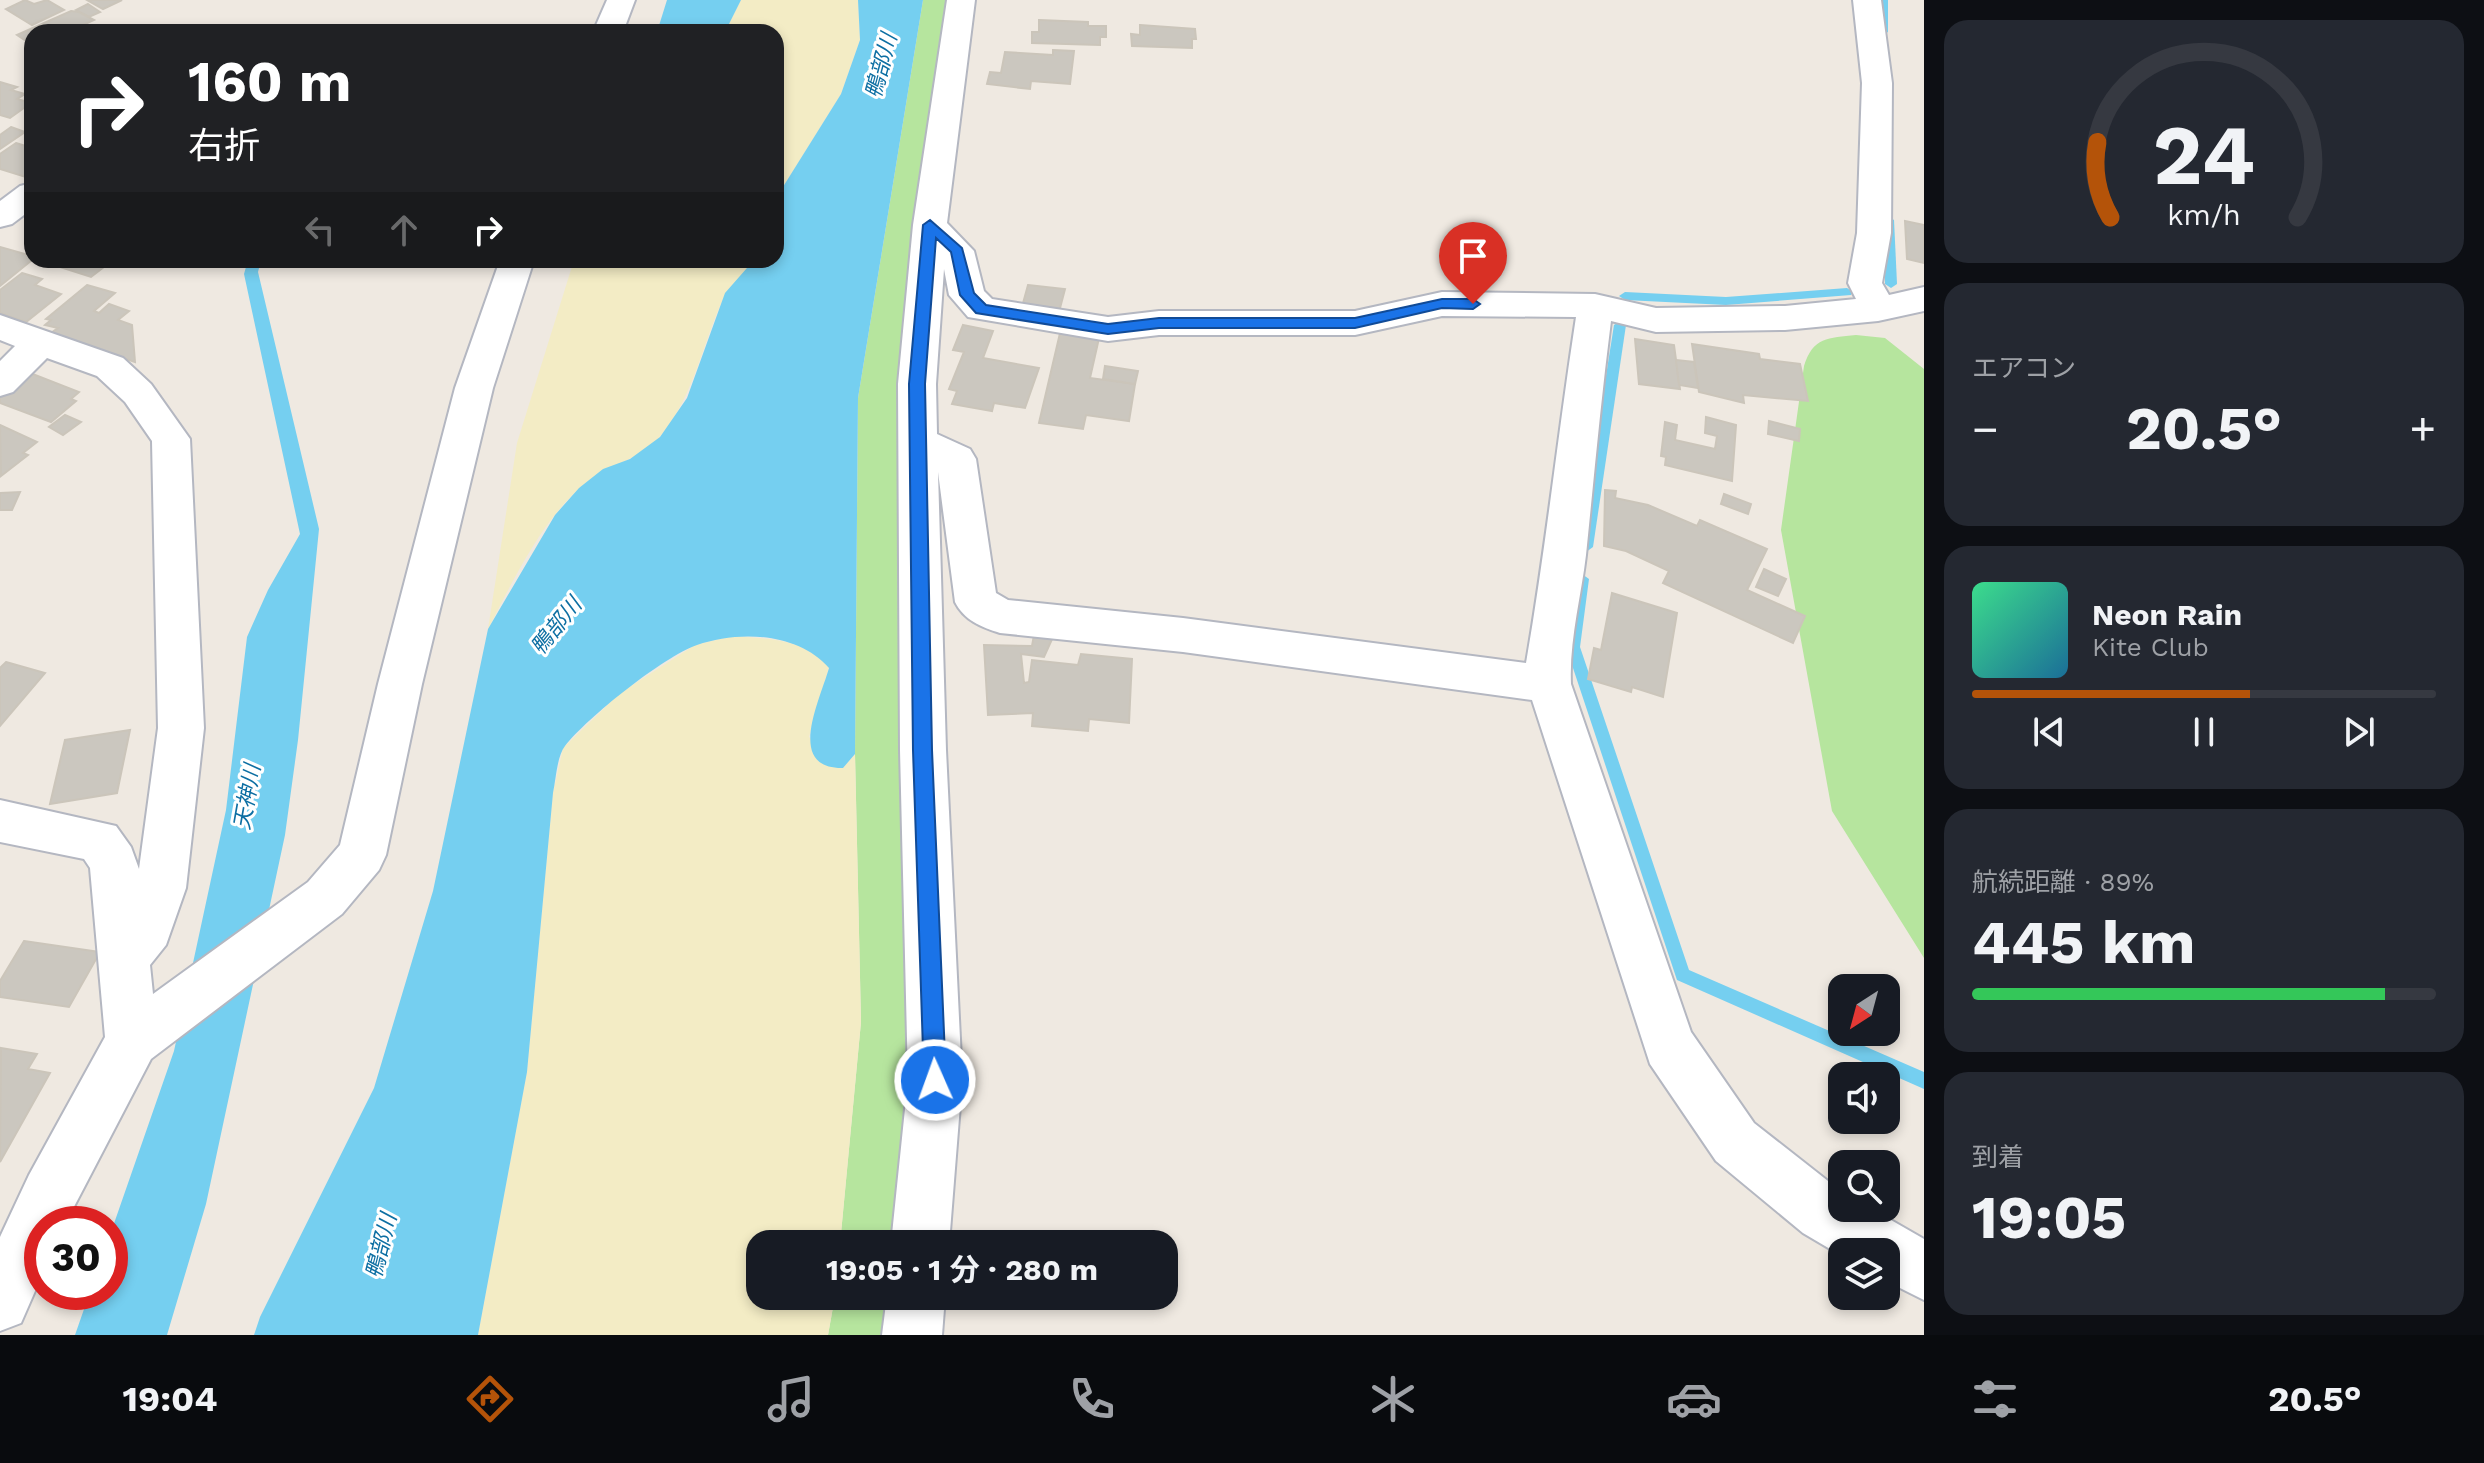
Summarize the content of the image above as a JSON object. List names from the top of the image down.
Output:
{
  "water": ["鴨部川", "天神川"],
  "north": "bottom left",
  "page": {
    "turn": ["160 m", "右折"],
    "tile": [
      "エアコン",
      ["航続距離 · 89%", "445 km"],
      ["到着", "19:05"]
    ],
    "heat": ["−", "20.5°", "+"],
    "song": ["Neon Rain", "Kite Club"],
    "limit": "30",
    "trip": "19:05 · 1 分 · 280 m",
    "tabs": ["19:04", "20.5°"],
    "gauge": ["24", "km/h"]
  }
}
